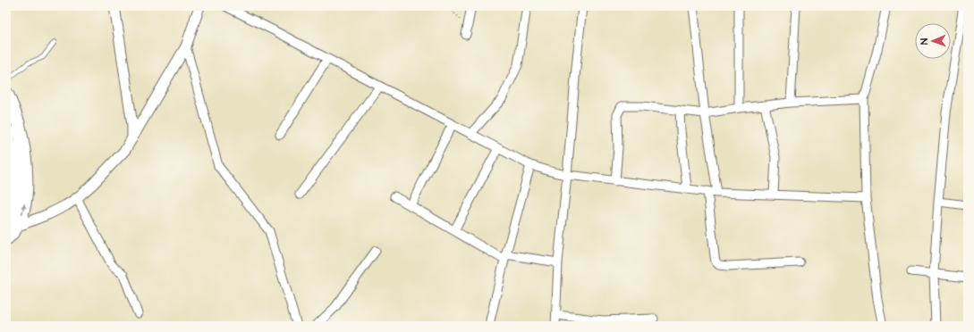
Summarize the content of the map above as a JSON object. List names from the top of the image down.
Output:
{
  "north": "left"
}
